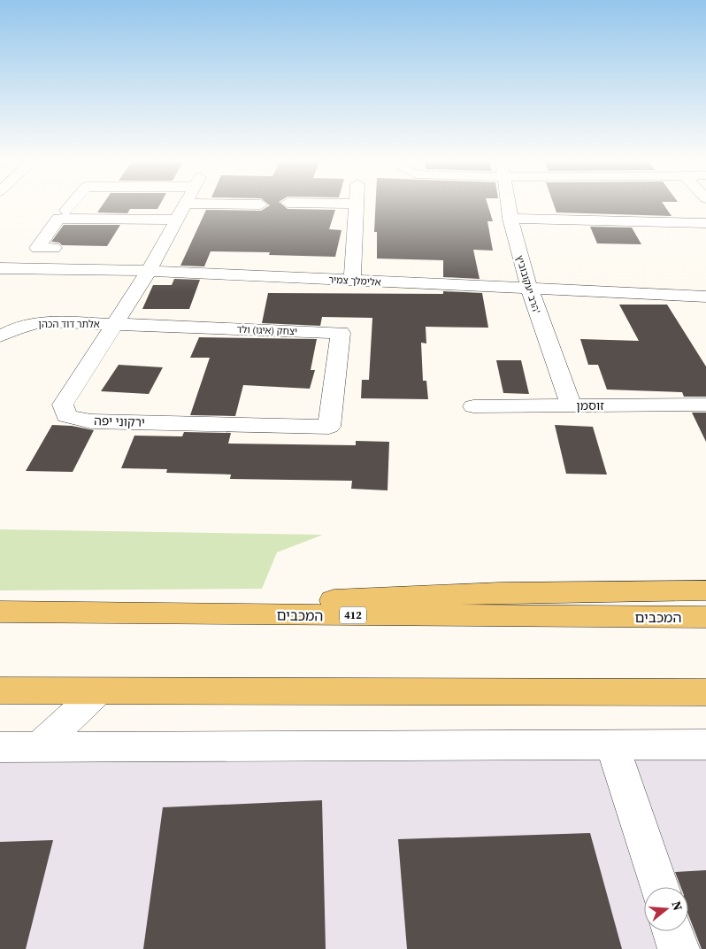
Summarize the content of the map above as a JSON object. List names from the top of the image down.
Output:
{
  "streets": {
    "main road": ["המכבים", "412"],
    "street": [
      "אלימלך צמיר",
      "הרב יעקובוביץ'",
      "אלתר דוד הכהן",
      "יצחק (איגו) ולד",
      "זוסמן",
      "ירקוני יפה"
    ]
  },
  "crossings": [
    ["אלימלך צמיר", "הרב יעקובוביץ'"],
    ["אלימלך צמיר", "ירקוני יפה"],
    ["הרב יעקובוביץ'", "זוסמן"],
    ["אלתר דוד הכהן", "יצחק (איגו) ולד"],
    ["אלתר דוד הכהן", "ירקוני יפה"],
    ["יצחק (איגו) ולד", "ירקוני יפה"],
    ["המכבים", "412"]
  ],
  "north": "right"
}
